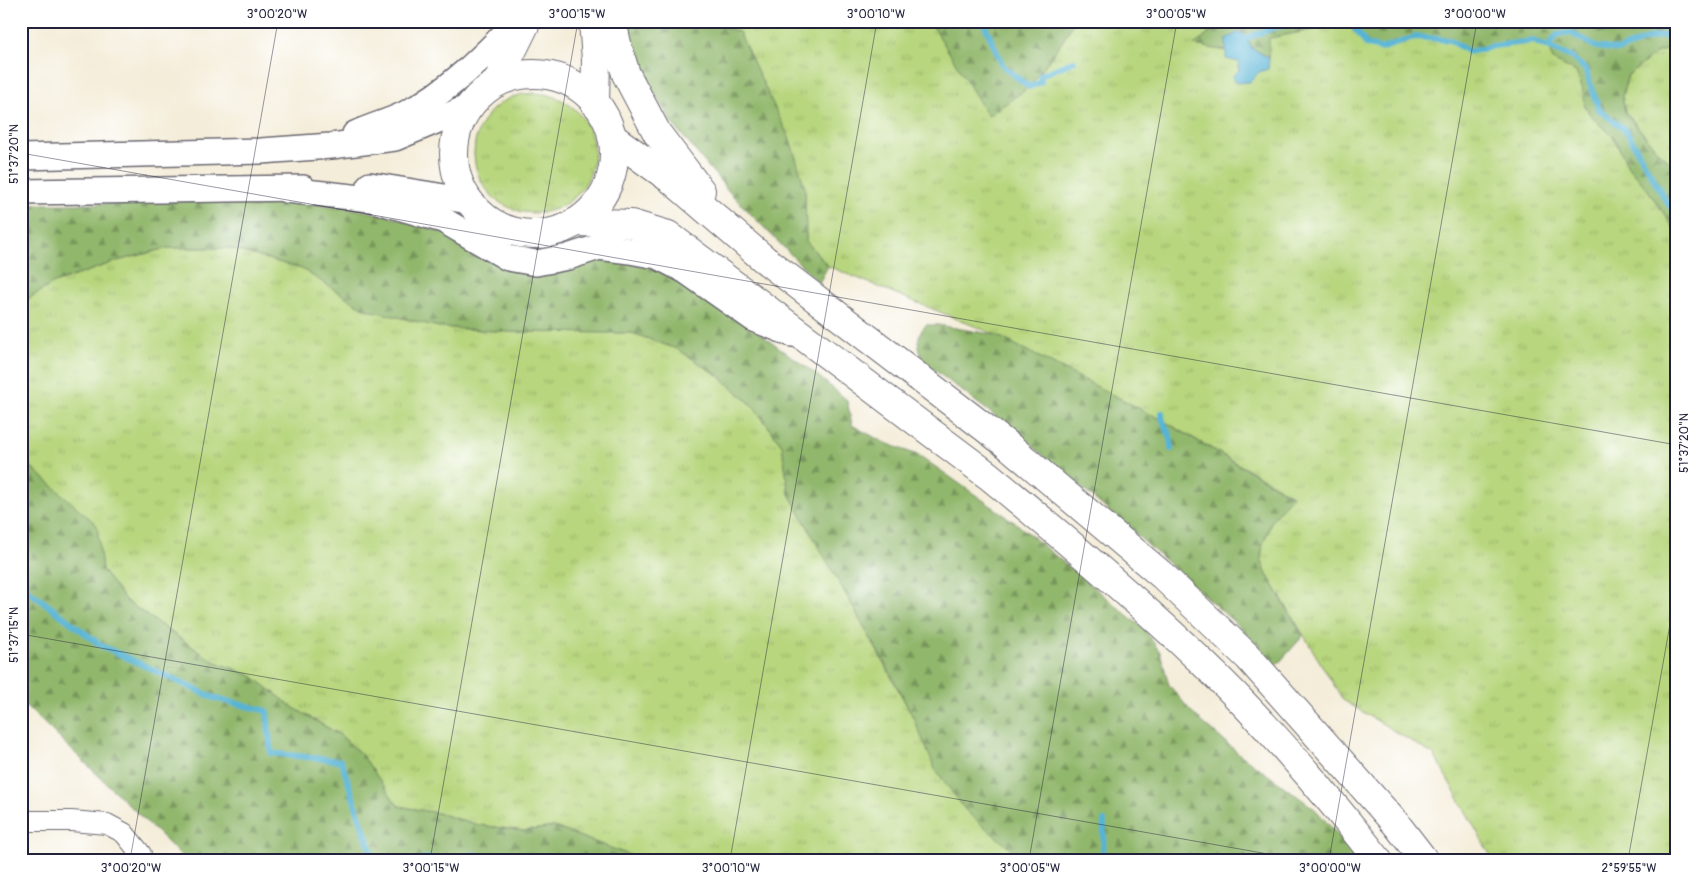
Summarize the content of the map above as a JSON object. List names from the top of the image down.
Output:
{
  "coordinates": [
    "3°00'20\"W",
    "3°00'15\"W",
    "3°00'10\"W",
    "3°00'05\"W",
    "3°00'00\"W",
    "51°37'20\"N",
    "51°37'15\"N",
    "2°59'55\"W"
  ]
}
